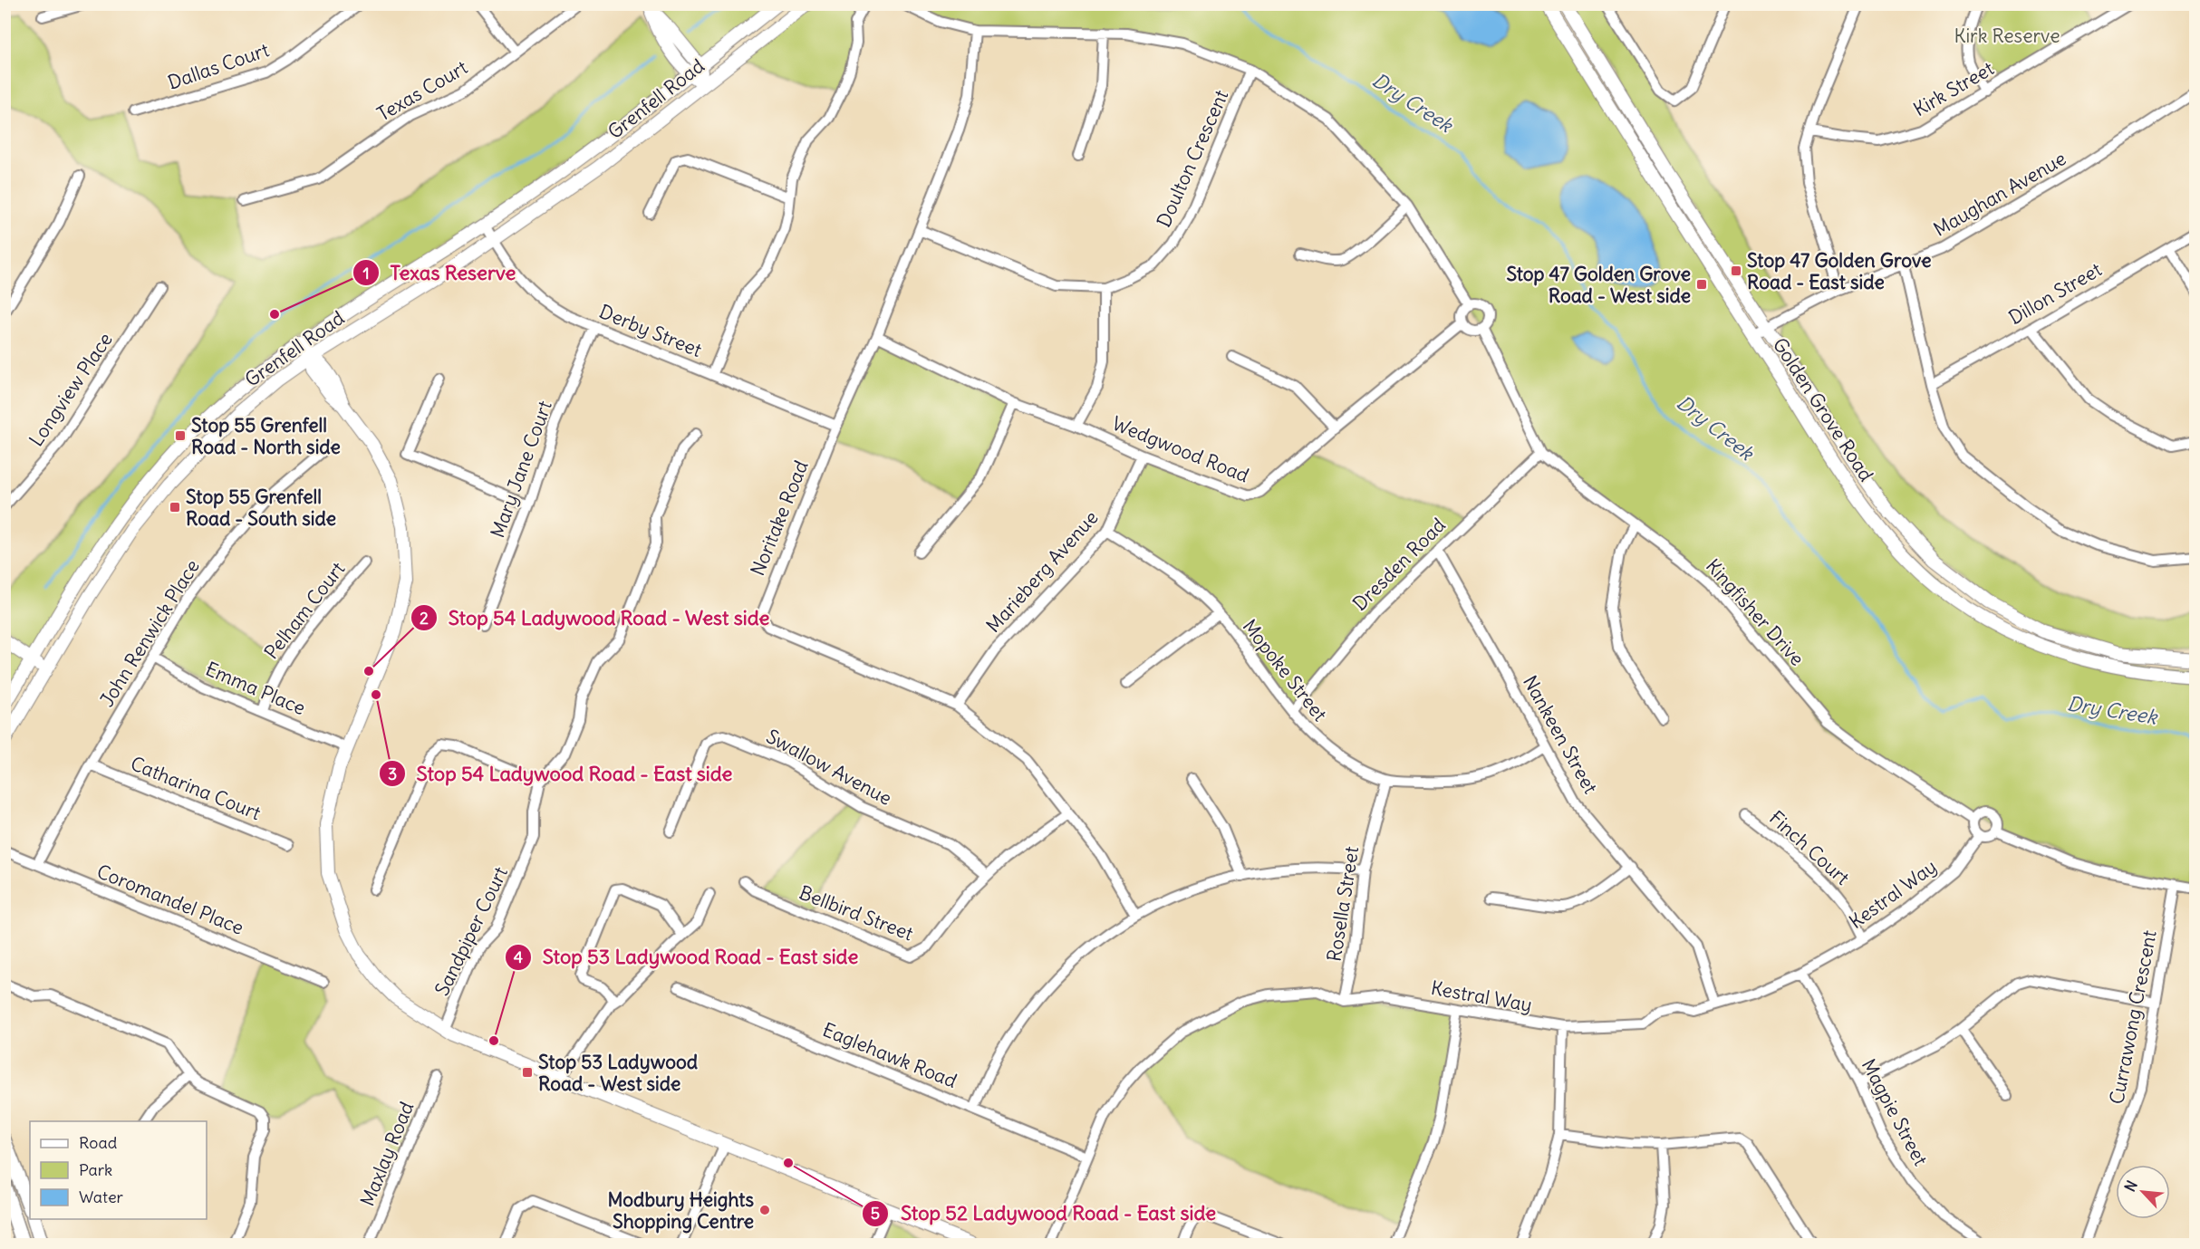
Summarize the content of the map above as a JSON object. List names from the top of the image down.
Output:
{
  "streets": {
    "main road": ["Grenfell Road", "Golden Grove Road"],
    "street": [
      "Dallas Court",
      "Kirk Street",
      "Texas Court",
      "Doulton Crescent",
      "Maughan Avenue",
      "Dillon Street",
      "Derby Street",
      "Longview Place",
      "Wedgwood Road",
      "Mary Jane Court",
      "Noritake Road",
      "Dresden Road",
      "Marieberg Avenue",
      "Pelham Court",
      "Kingfisher Drive",
      "John Renwick Place",
      "Mopoke Street",
      "Emma Place",
      "Nankeen Street",
      "Swallow Avenue",
      "Catharina Court",
      "Finch Court",
      "Kestral Way",
      "Coromandel Place",
      "Rosella Street",
      "Bellbird Street",
      "Sandpiper Court",
      "Currawong Crescent",
      "Eaglehawk Road",
      "Magpie Street",
      "Maxlay Road"
    ]
  },
  "crossings": [
    ["Grenfell Road", "Derby Street"],
    ["Doulton Crescent", "Noritake Road"],
    ["Maughan Avenue", "Golden Grove Road"],
    ["Derby Street", "Mary Jane Court"],
    ["Derby Street", "Noritake Road"],
    ["Wedgwood Road", "Noritake Road"],
    ["Wedgwood Road", "Marieberg Avenue"],
    ["Wedgwood Road", "Kingfisher Drive"],
    ["Noritake Road", "Marieberg Avenue"],
    ["Noritake Road", "Bellbird Street"],
    ["Dresden Road", "Kingfisher Drive"],
    ["Dresden Road", "Mopoke Street"],
    ["Dresden Road", "Nankeen Street"],
    ["Marieberg Avenue", "Mopoke Street"],
    ["Pelham Court", "Emma Place"],
    ["Kingfisher Drive", "Kestral Way"],
    ["John Renwick Place", "Emma Place"],
    ["John Renwick Place", "Catharina Court"],
    ["John Renwick Place", "Coromandel Place"],
    ["Mopoke Street", "Nankeen Street"],
    ["Mopoke Street", "Rosella Street"],
    ["Nankeen Street", "Kestral Way"],
    ["Swallow Avenue", "Bellbird Street"],
    ["Finch Court", "Kestral Way"],
    ["Kestral Way", "Rosella Street"],
    ["Kestral Way", "Eaglehawk Road"],
    ["Kestral Way", "Magpie Street"]
  ],
  "water": ["Dry Creek"],
  "parks": ["Kirk Reserve"],
  "places": {
    "transit": [
      "Stop 47 Golden Grove Road - East side",
      "Stop 47 Golden Grove Road - West side",
      "Stop 55 Grenfell Road - North side",
      "Stop 55 Grenfell Road - South side",
      "Stop 53 Ladywood Road - West side"
    ],
    "other": [
      "Texas Reserve",
      "Stop 54 Ladywood Road - West side",
      "Stop 54 Ladywood Road - East side",
      "Stop 53 Ladywood Road - East side",
      "Stop 52 Ladywood Road - East side",
      "Modbury Heights Shopping Centre"
    ]
  },
  "legend": ["Road", "Park", "Water"],
  "north": "top left"
}
